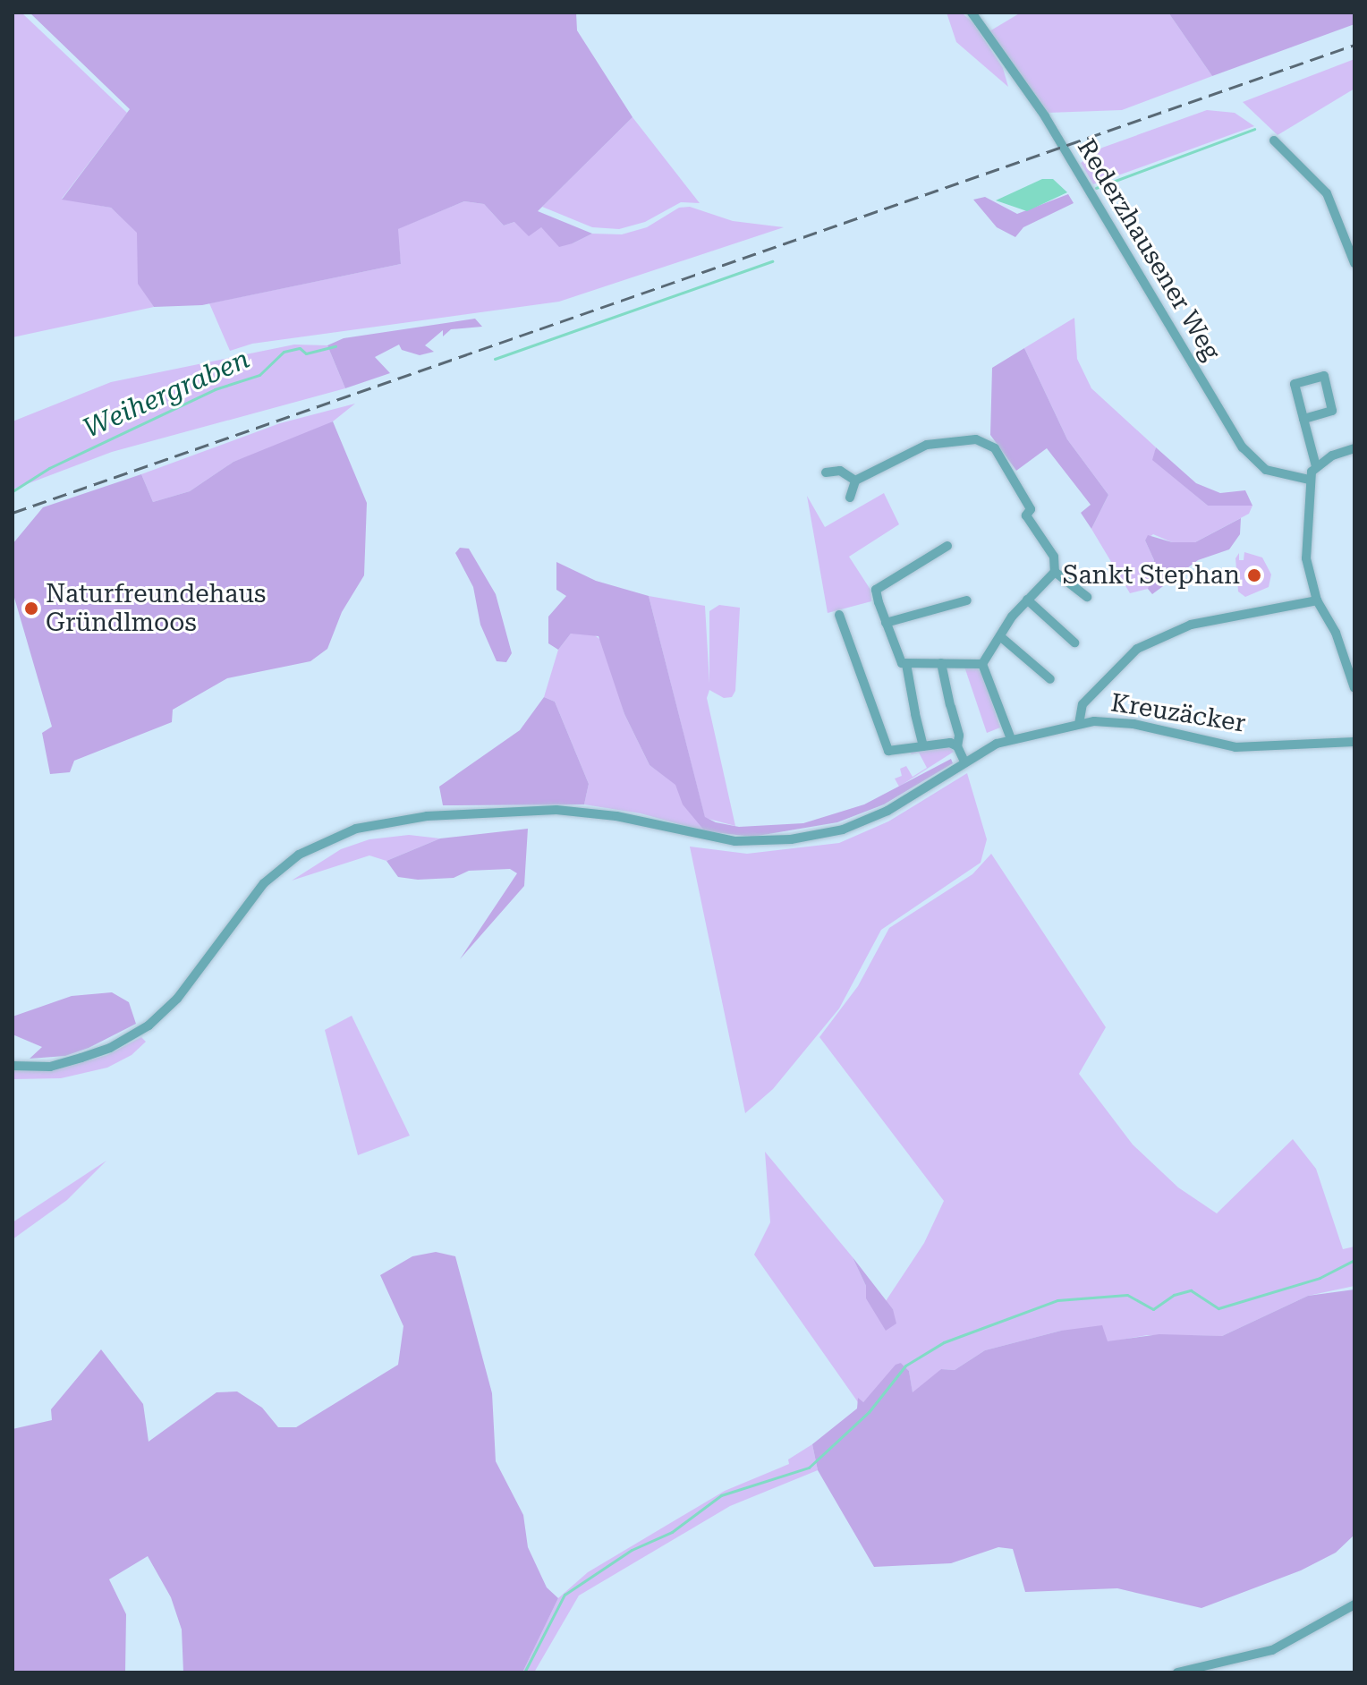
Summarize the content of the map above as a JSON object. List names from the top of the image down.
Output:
{
  "streets": {
    "street": ["Rederzhausener Weg", "Kreuzäcker"]
  },
  "water": ["Weihergraben"],
  "places": ["Sankt Stephan", "Naturfreundehaus Gründlmoos"]
}
